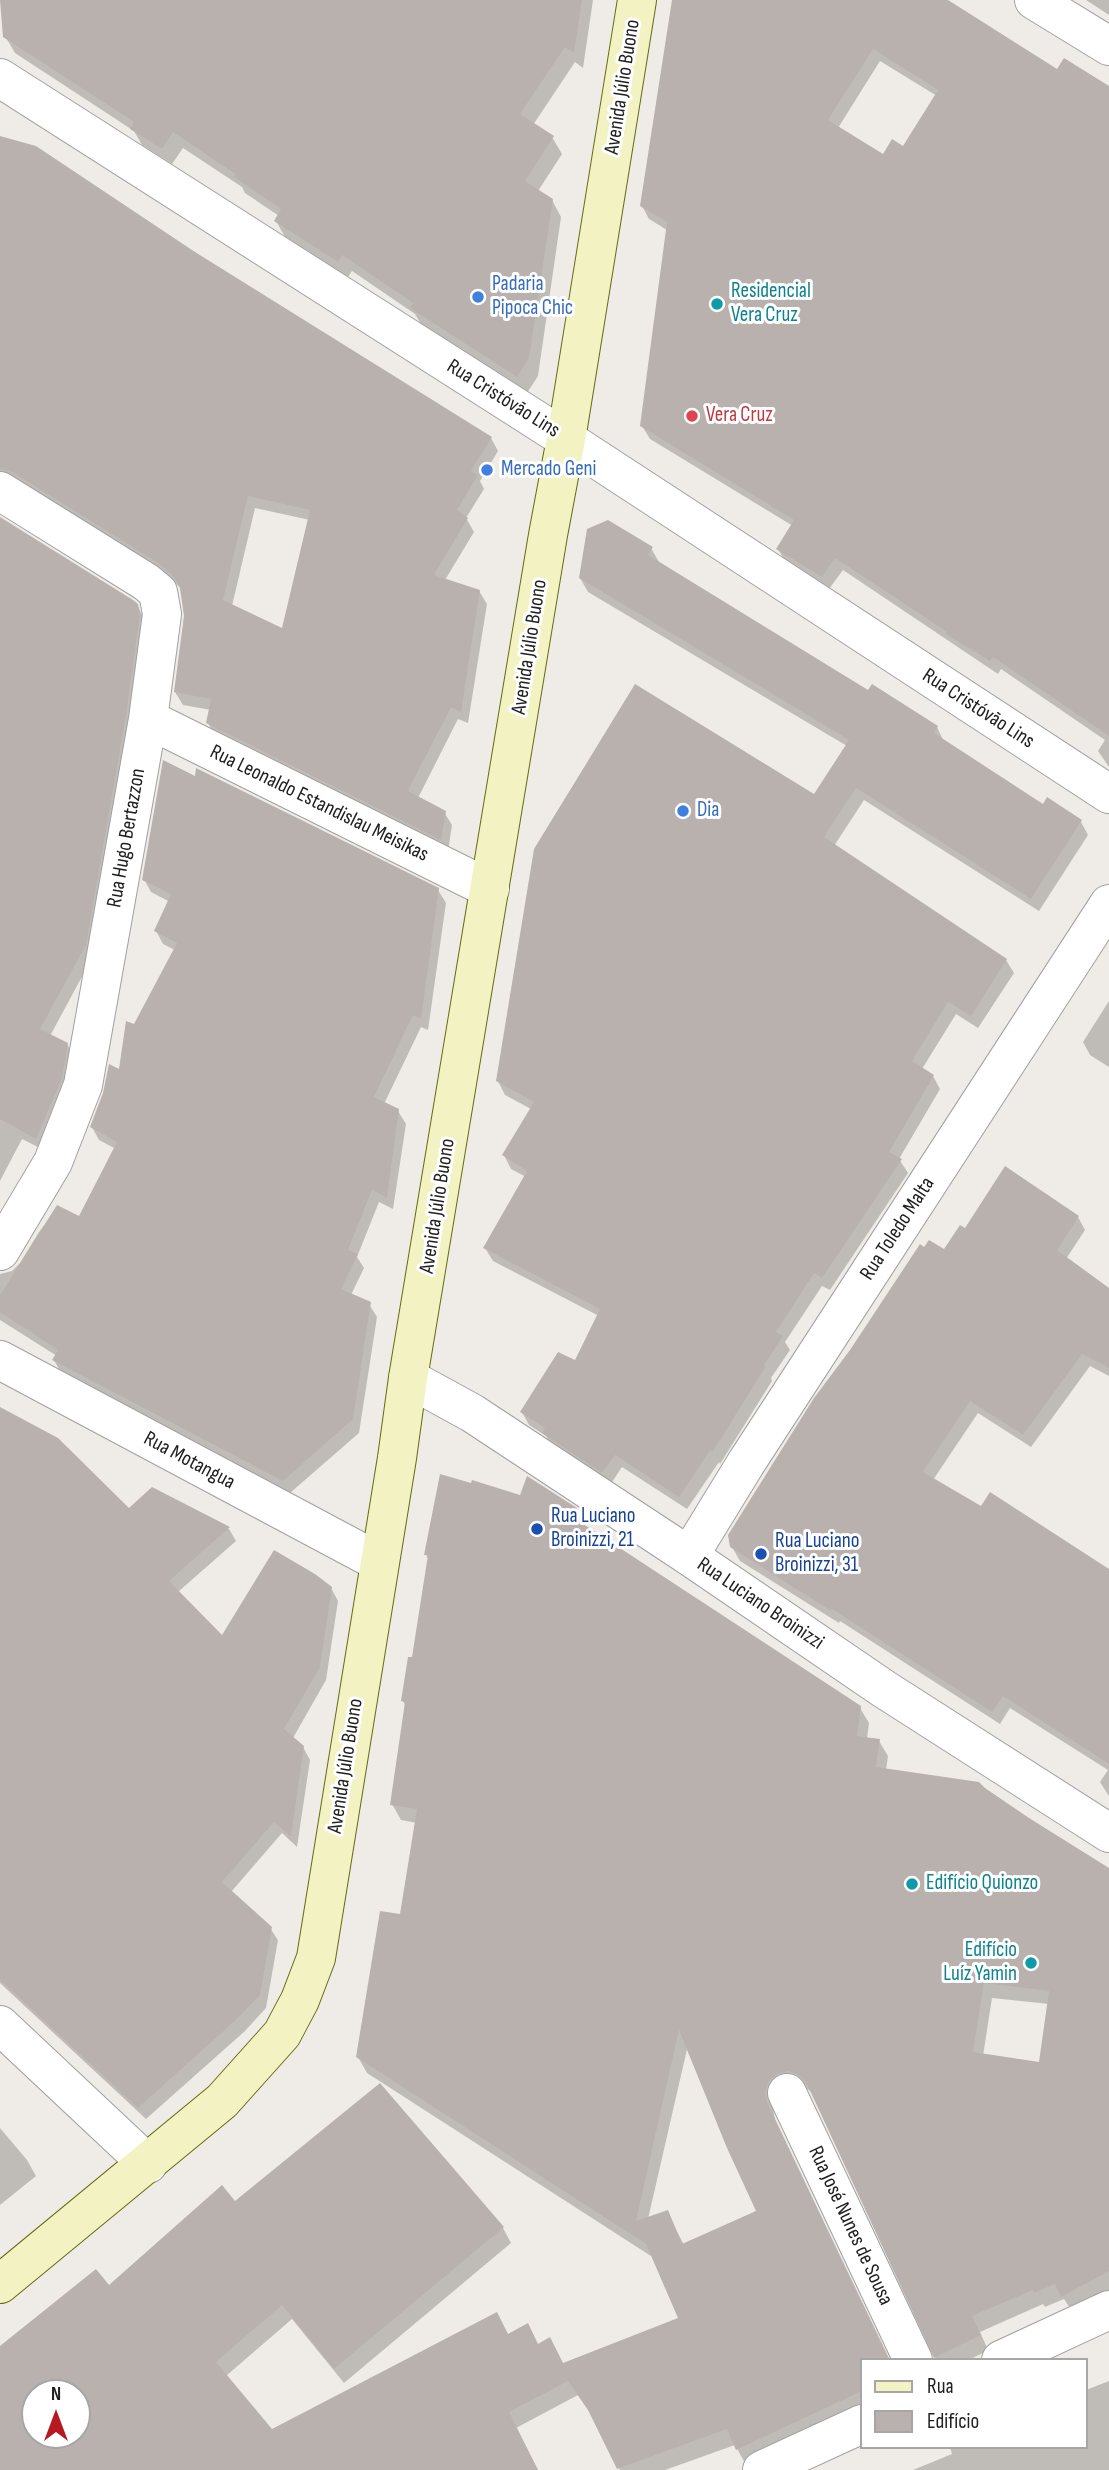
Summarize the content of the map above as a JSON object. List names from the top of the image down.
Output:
{
  "streets": {
    "main road": ["Avenida Júlio Buono"],
    "street": [
      "Rua Cristóvão Lins",
      "Rua Leonaldo Estandislau Meisikas",
      "Rua Hugo Bertazzon",
      "Rua Toledo Malta",
      "Rua Motangua",
      "Rua Luciano Broinizzi",
      "Rua José Nunes de Sousa"
    ]
  },
  "crossings": [
    ["Avenida Júlio Buono", "Rua Cristóvão Lins"],
    ["Avenida Júlio Buono", "Rua Leonaldo Estandislau Meisikas"],
    ["Avenida Júlio Buono", "Rua Motangua"],
    ["Avenida Júlio Buono", "Rua Luciano Broinizzi"],
    ["Rua Leonaldo Estandislau Meisikas", "Rua Hugo Bertazzon"],
    ["Rua Toledo Malta", "Rua Luciano Broinizzi"]
  ],
  "places": [
    "Padaria Pipoca Chic",
    "Residencial Vera Cruz",
    "Vera Cruz",
    "Mercado Geni",
    "Dia",
    "Rua Luciano Broinizzi, 21",
    "Rua Luciano Broinizzi, 31",
    "Edifício Quionzo",
    "Edifício Luíz Yamin"
  ],
  "legend": ["Rua", "Edifício"],
  "north": "top"
}
